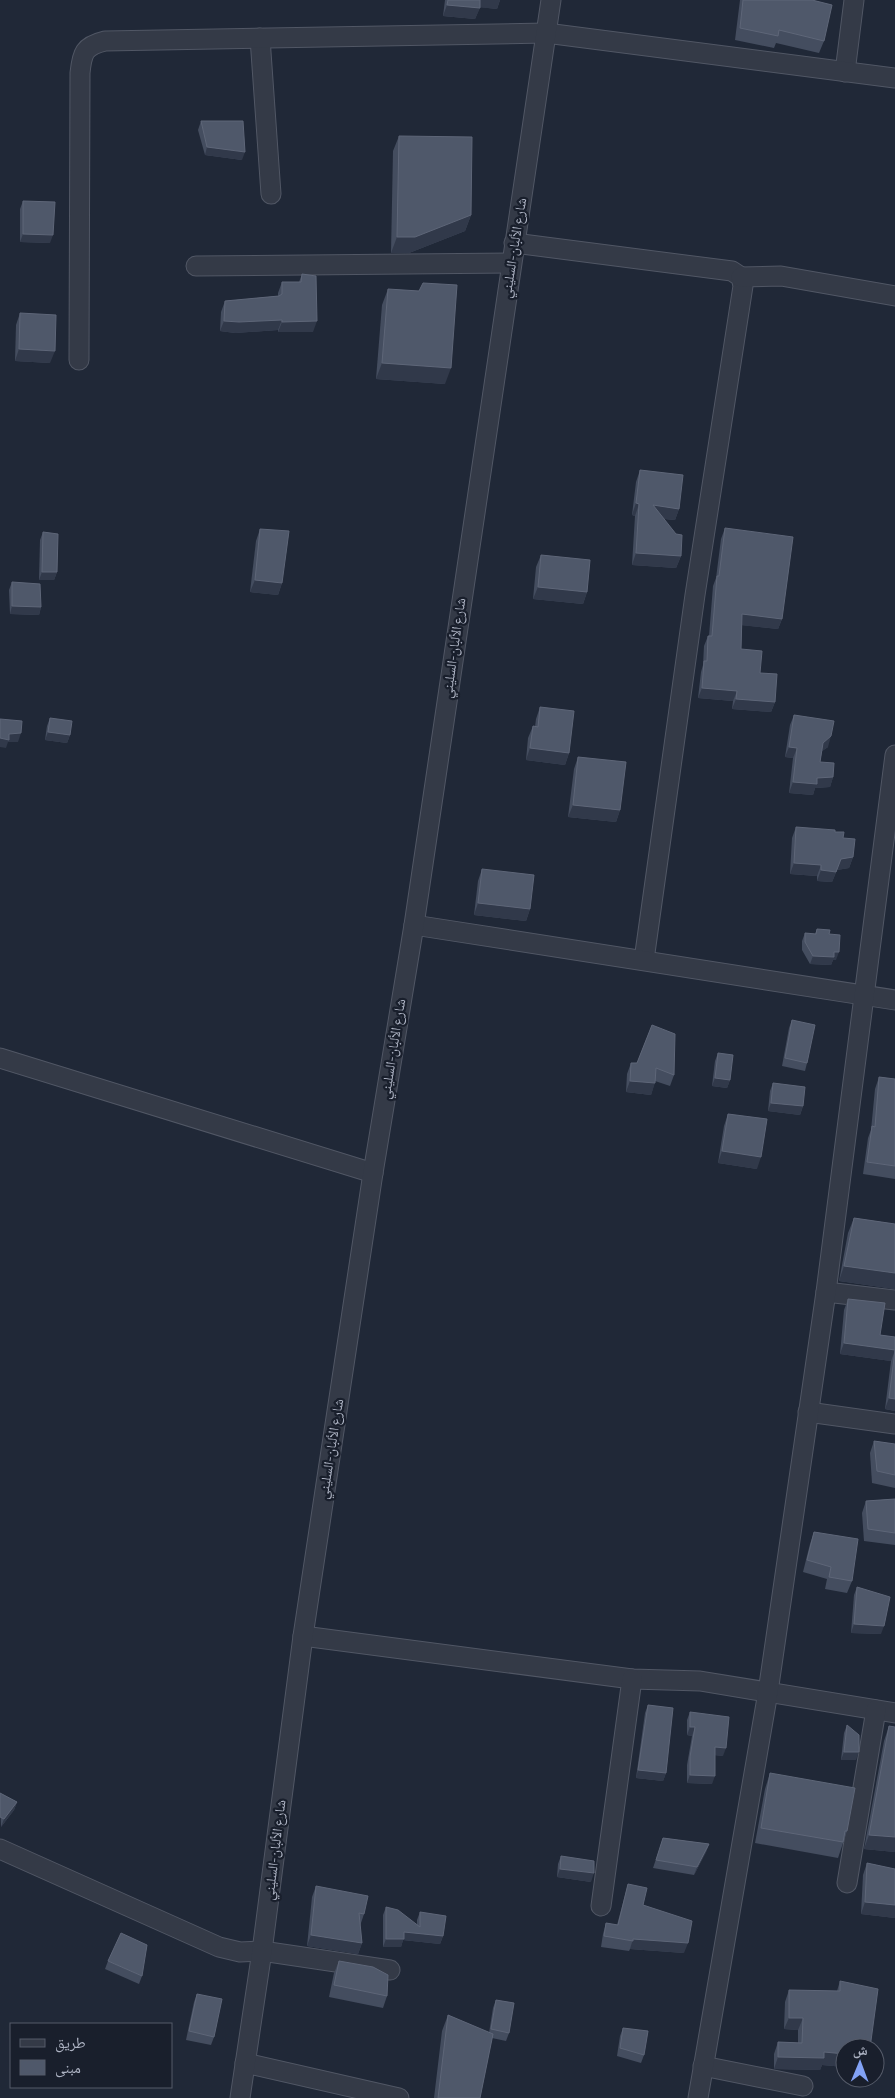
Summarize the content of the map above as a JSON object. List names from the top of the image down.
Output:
{
  "streets": {
    "street": ["شارع الألبان-السليني"]
  },
  "legend": ["طريق", "مبنى"],
  "north": "top"
}
